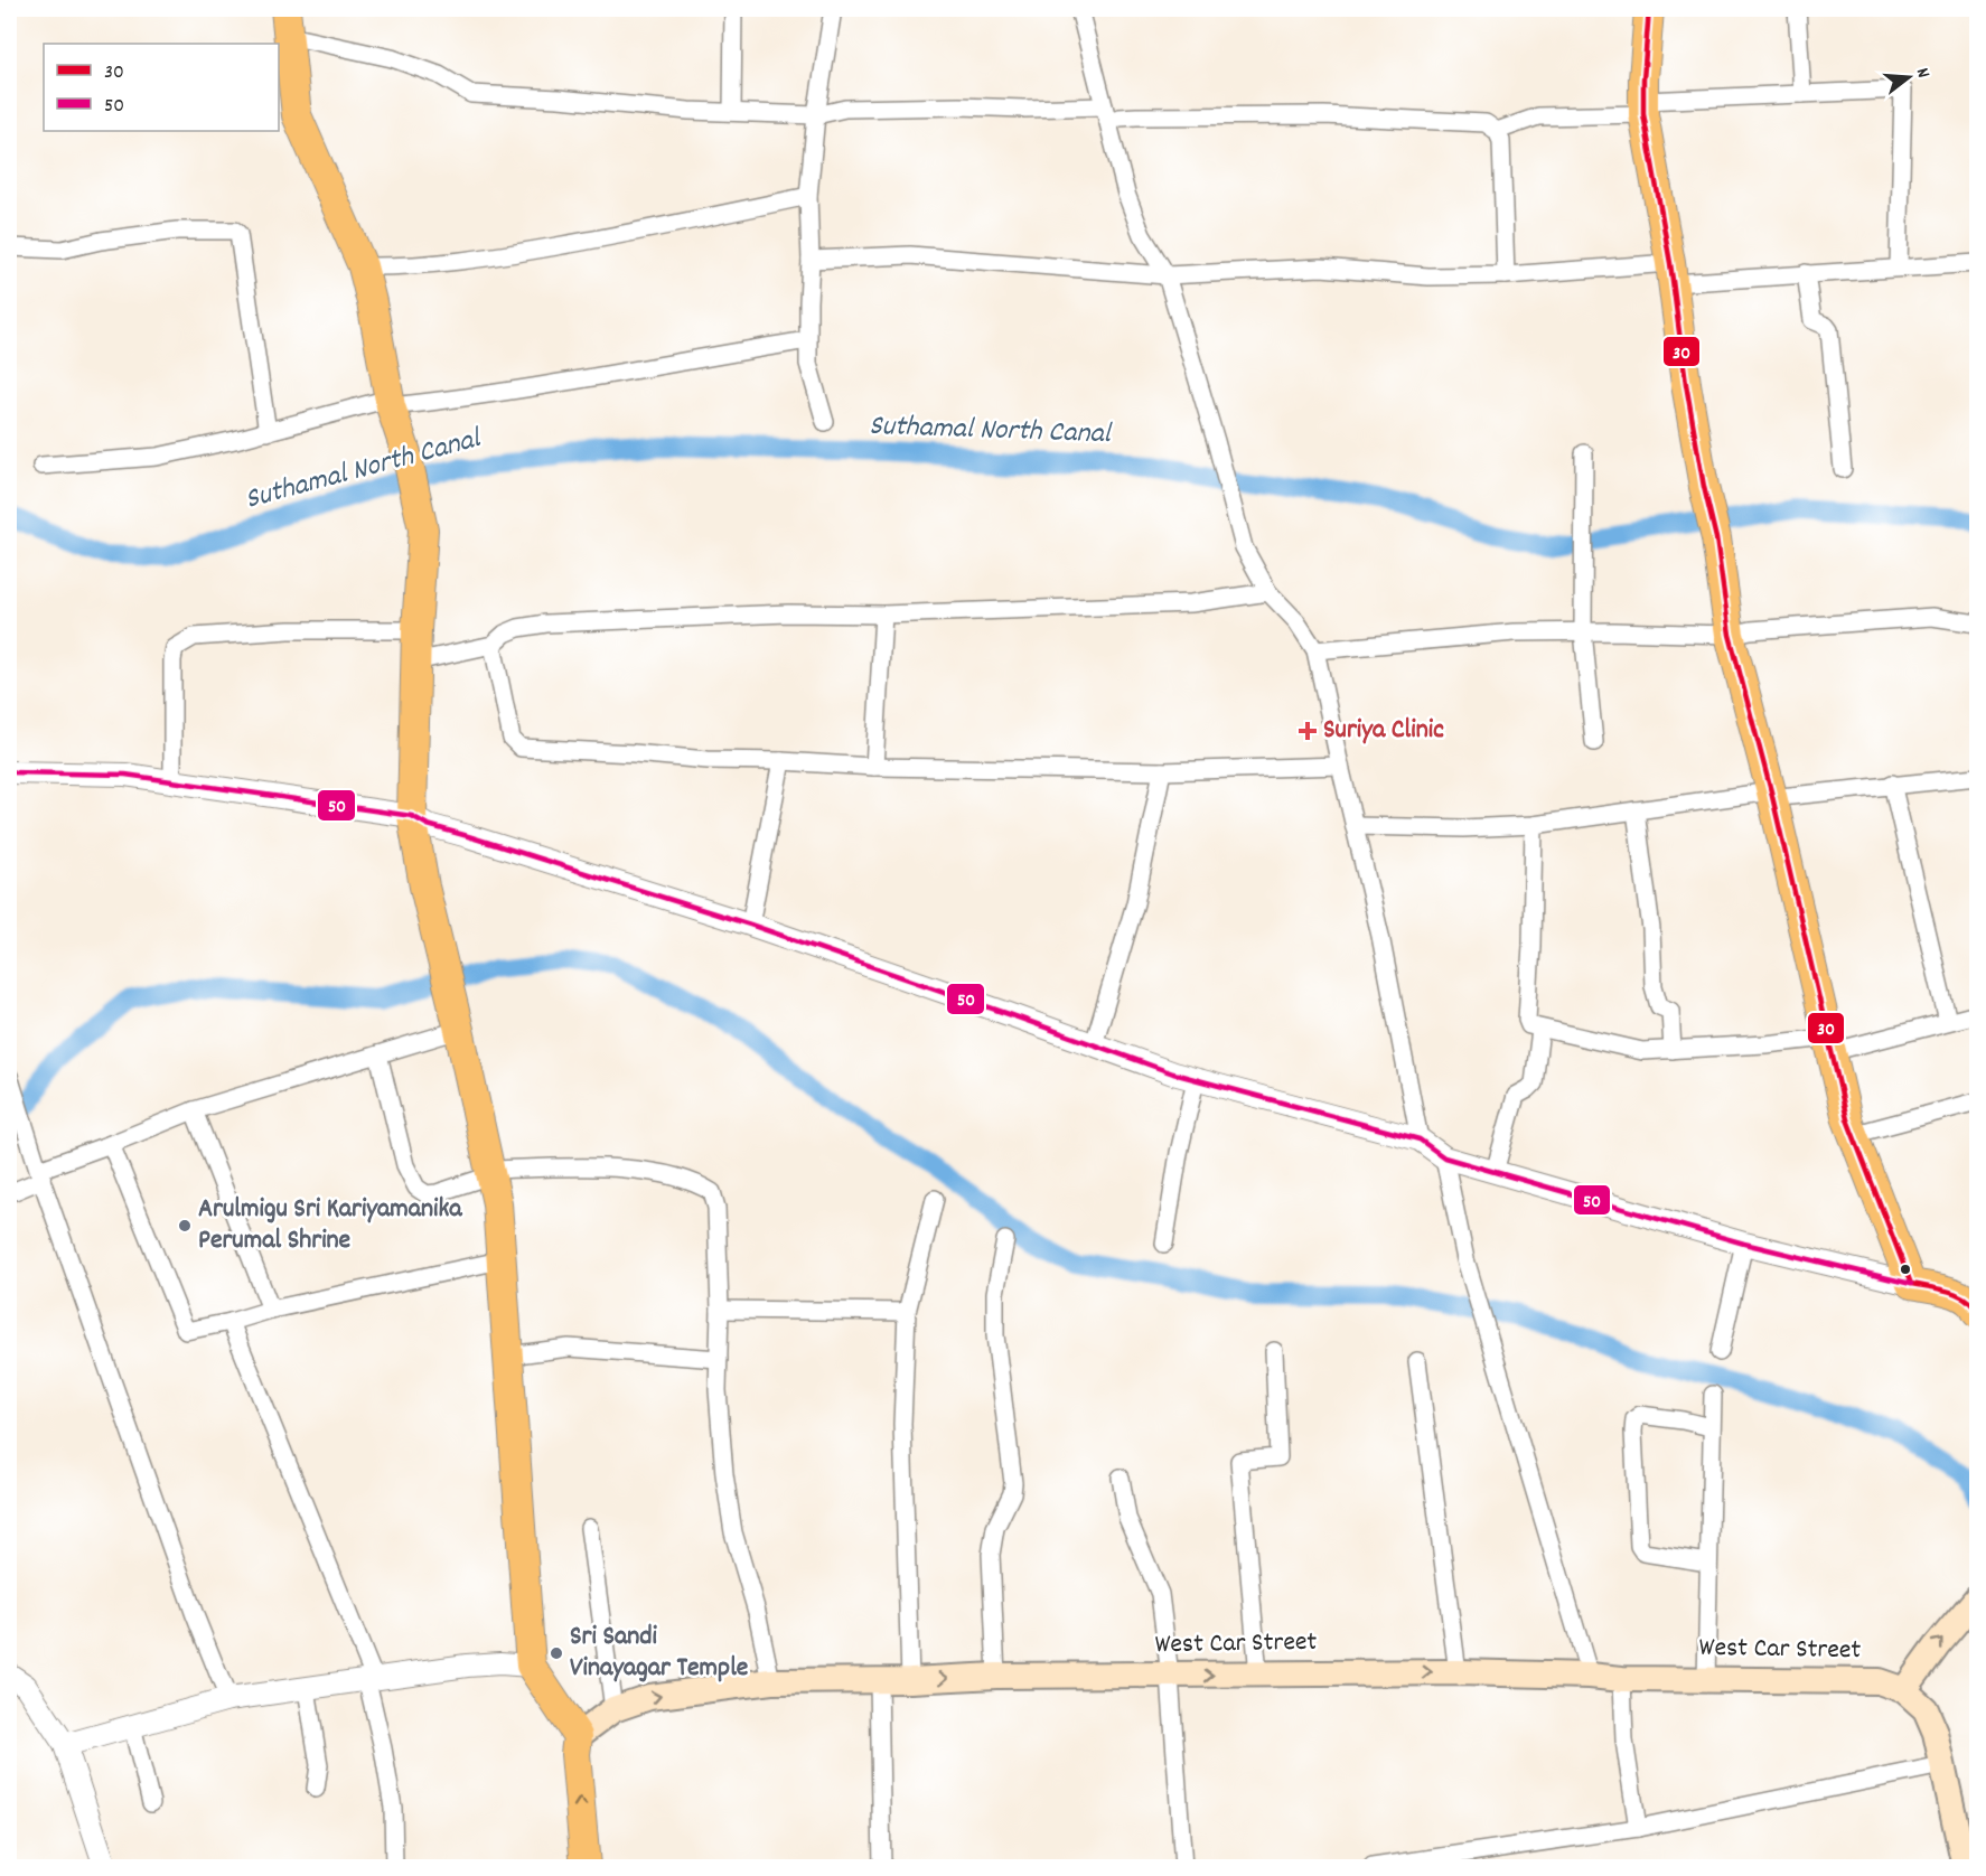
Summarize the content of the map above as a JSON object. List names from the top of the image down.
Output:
{
  "streets": {
    "main road": ["West Car Street"]
  },
  "one_way": ["West Car Street"],
  "water": ["Suthamal North Canal"],
  "places": {
    "health": ["Suriya Clinic"],
    "other": ["Arulmigu Sri Kariyamanika Perumal Shrine", "Sri Sandi Vinayagar Temple"]
  },
  "lines": ["transit line 30", "transit line 50"],
  "legend": ["30", "50"],
  "north": "right"
}
